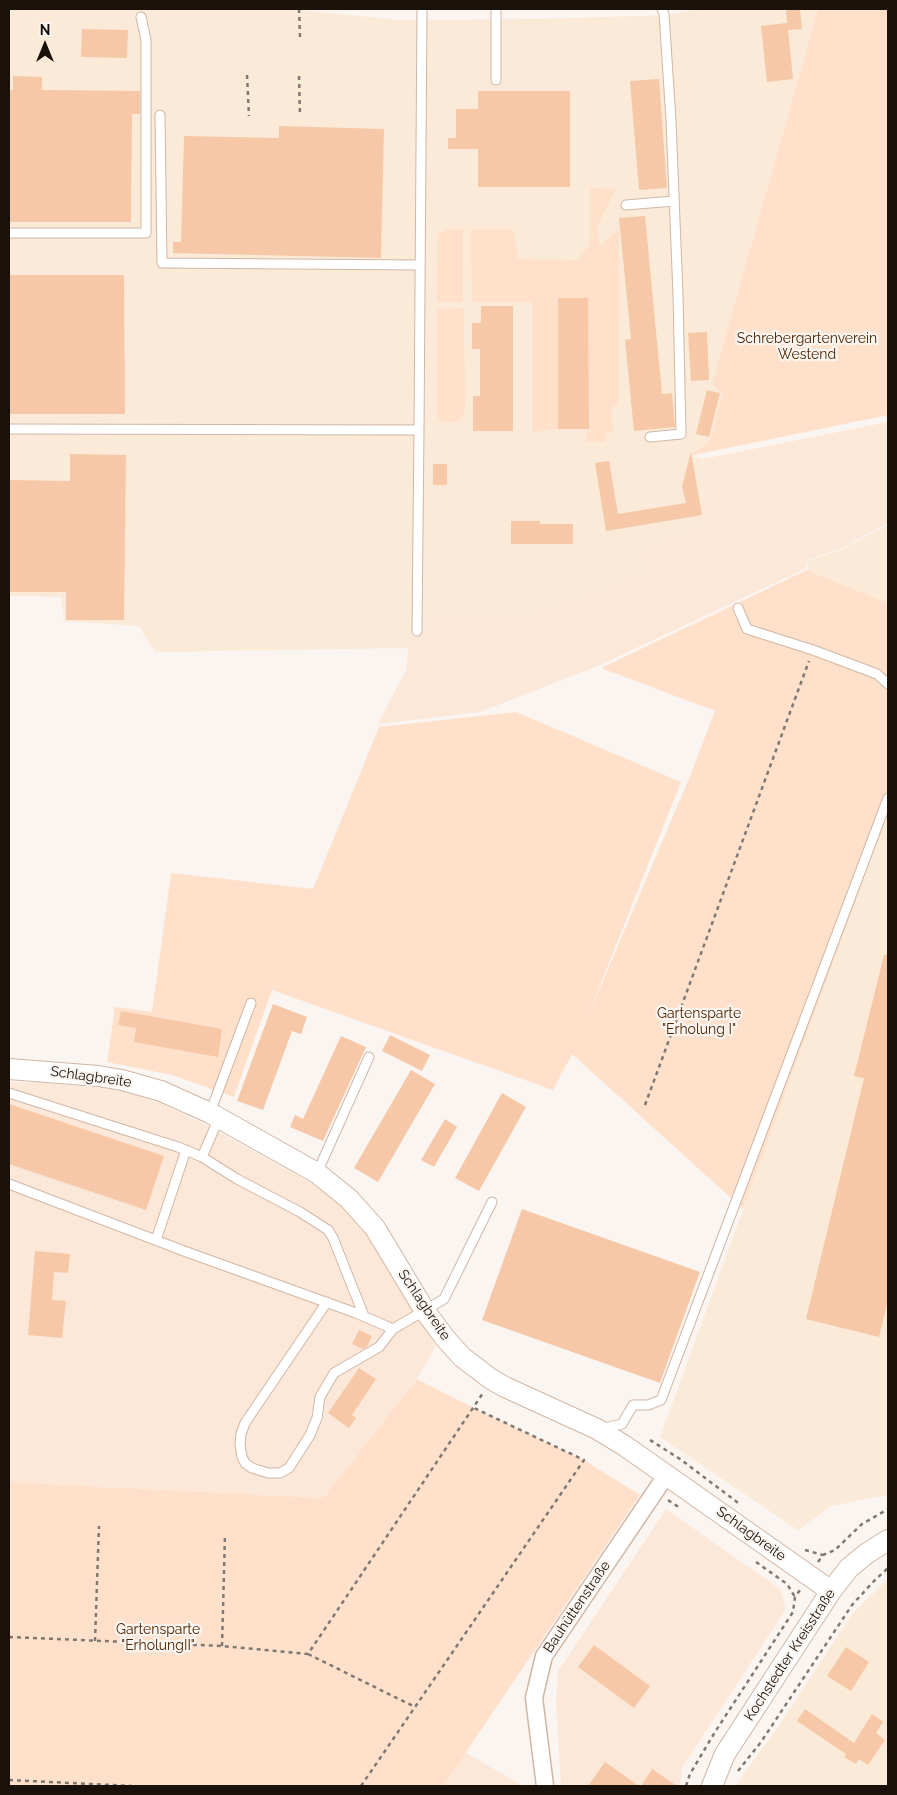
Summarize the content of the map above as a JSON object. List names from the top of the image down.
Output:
{
  "streets": {
    "street": ["Schlagbreite", "Bauhüttenstraße", "Kochstedter Kreisstraße"]
  },
  "crossings": [
    ["Schlagbreite", "Bauhüttenstraße"],
    ["Schlagbreite", "Kochstedter Kreisstraße"]
  ],
  "parks": ["Schrebergartenverein Westend", "Gartensparte \"Erholung I\"", "Gartensparte \"ErholungII\""],
  "north": "top"
}
